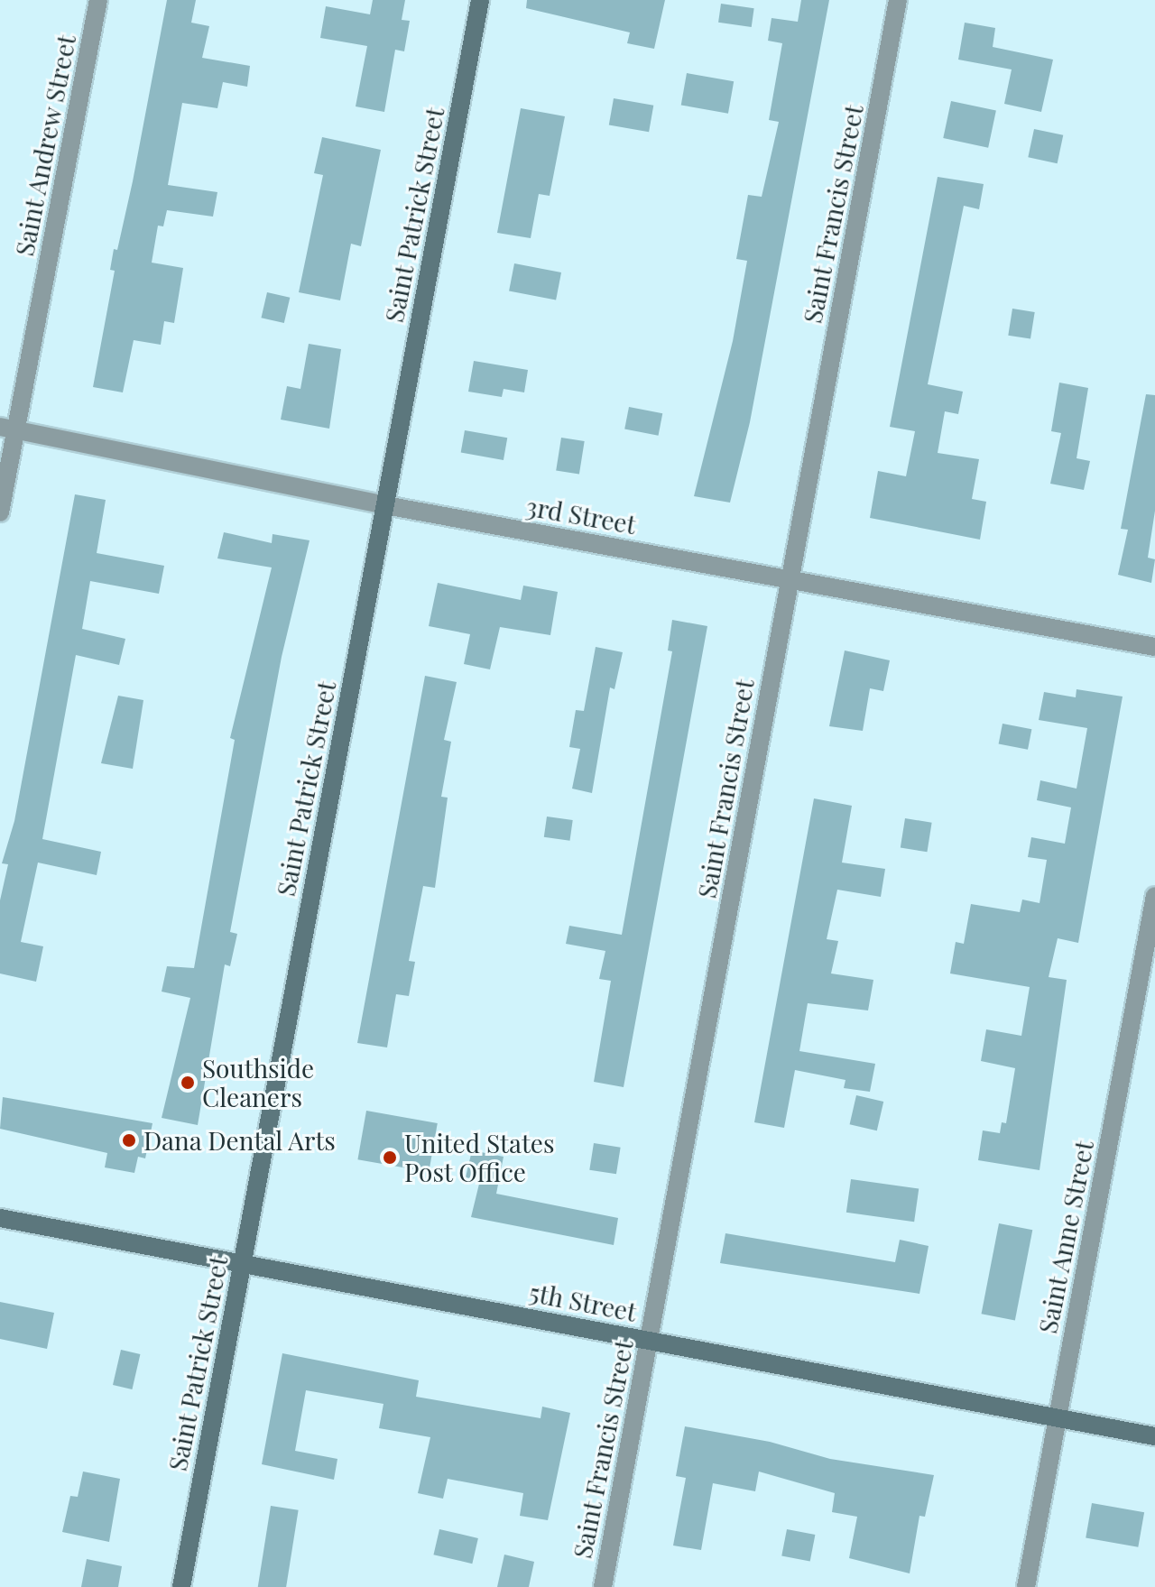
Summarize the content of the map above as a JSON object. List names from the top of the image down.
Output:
{
  "streets": {
    "main road": ["Saint Patrick Street", "5th Street"],
    "street": [
      "Saint Andrew Street",
      "Saint Francis Street",
      "3rd Street",
      "Saint Anne Street"
    ]
  },
  "crossings": [
    ["Saint Andrew Street", "3rd Street"],
    ["Saint Francis Street", "3rd Street"],
    ["Saint Francis Street", "5th Street"],
    ["Saint Patrick Street", "3rd Street"],
    ["Saint Patrick Street", "5th Street"],
    ["Saint Anne Street", "5th Street"]
  ],
  "places": ["Southside Cleaners", "Dana Dental Arts", "United States Post Office"]
}
